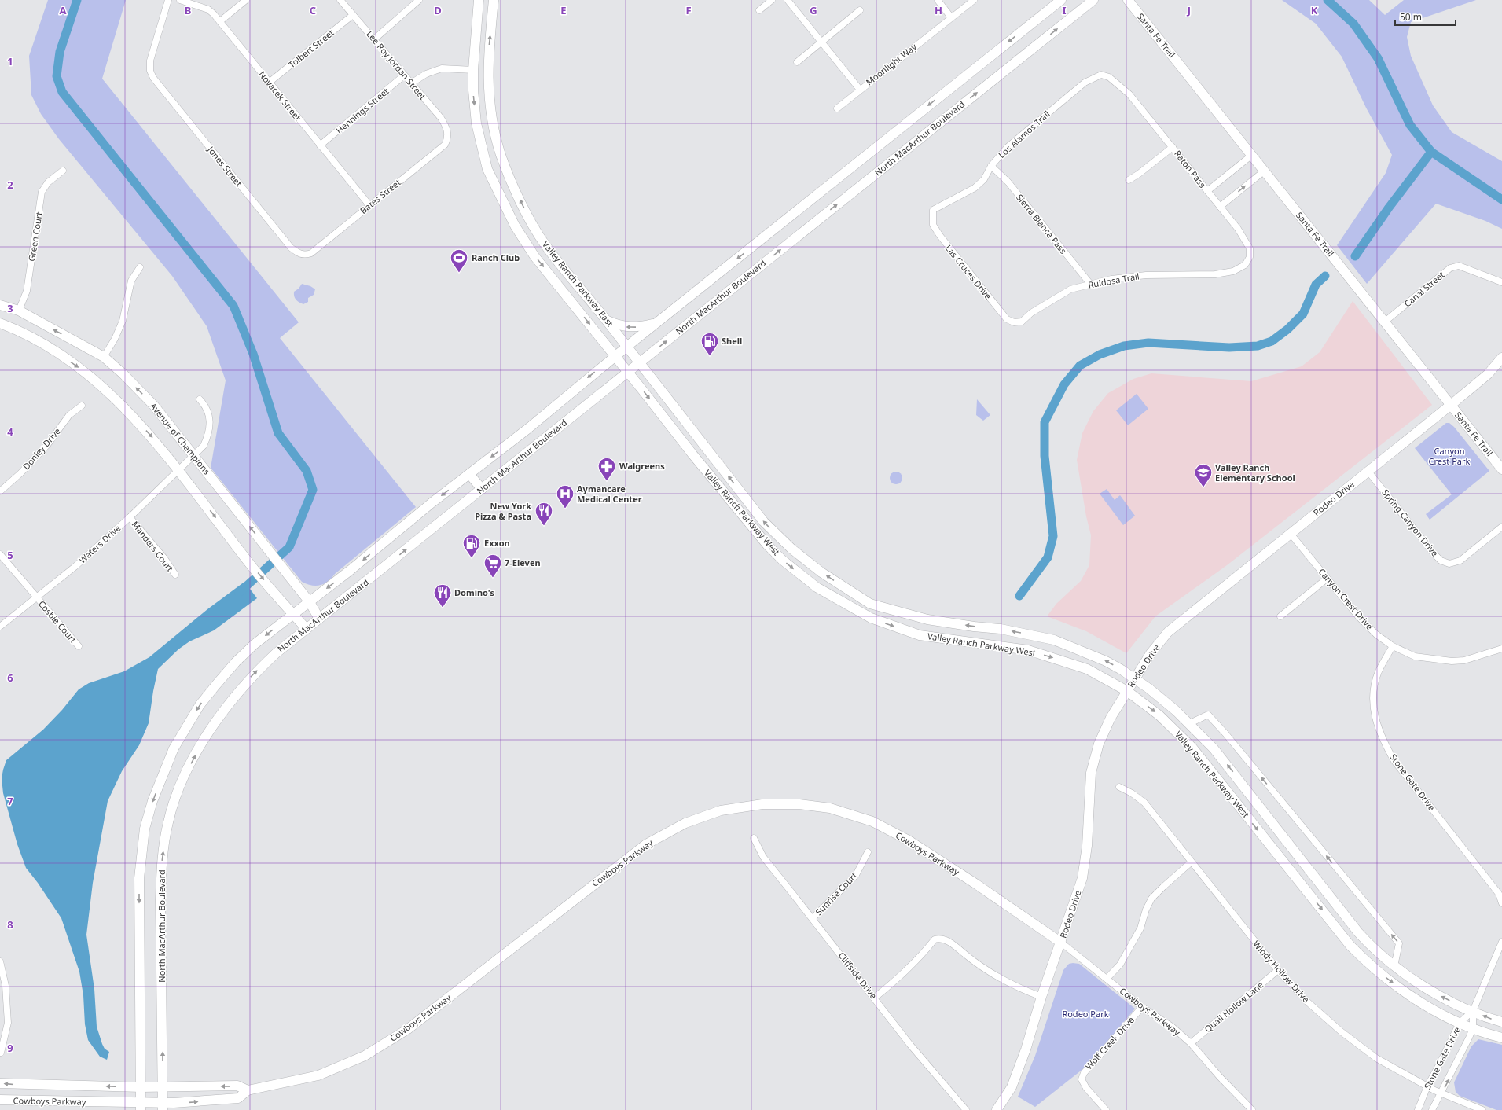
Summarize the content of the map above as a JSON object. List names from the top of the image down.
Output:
{
  "streets": {
    "main road": [
      "Santa Fe Trail",
      "North MacArthur Boulevard",
      "Valley Ranch Parkway East",
      "Avenue of Champions",
      "Rodeo Drive",
      "Valley Ranch Parkway West",
      "Cowboys Parkway"
    ],
    "street": [
      "Tolbert Street",
      "Moonlight Way",
      "Lee Roy Jordan Street",
      "Novacek Street",
      "Hennings Street",
      "Los Alamos Trail",
      "Jones Street",
      "Raton Pass",
      "Bates Street",
      "Sierra Blanca Pass",
      "Green Court",
      "Las Cruces Drive",
      "Ruidosa Trail",
      "Canal Street",
      "Donley Drive",
      "Spring Canyon Drive",
      "Waters Drive",
      "Manders Court",
      "Canyon Crest Drive",
      "Cosbie Court",
      "Stone Gate Drive",
      "Sunrise Court",
      "Windy Hollow Drive",
      "Cliffside Drive",
      "Quail Hollow Lane",
      "Wolf Creek Drive"
    ]
  },
  "crossings": [
    ["Santa Fe Trail", "Canal Street"],
    ["Santa Fe Trail", "Rodeo Drive"],
    ["Tolbert Street", "Lee Roy Jordan Street"],
    ["Tolbert Street", "Novacek Street"],
    ["Lee Roy Jordan Street", "Hennings Street"],
    ["Lee Roy Jordan Street", "Bates Street"],
    ["Novacek Street", "Hennings Street"],
    ["Novacek Street", "Bates Street"],
    ["Los Alamos Trail", "Raton Pass"],
    ["Los Alamos Trail", "Sierra Blanca Pass"],
    ["Los Alamos Trail", "Las Cruces Drive"],
    ["North MacArthur Boulevard", "Valley Ranch Parkway East"],
    ["North MacArthur Boulevard", "Avenue of Champions"],
    ["North MacArthur Boulevard", "Valley Ranch Parkway West"],
    ["North MacArthur Boulevard", "Cowboys Parkway"],
    ["Jones Street", "Bates Street"],
    ["Raton Pass", "Ruidosa Trail"],
    ["Sierra Blanca Pass", "Ruidosa Trail"],
    ["Green Court", "Avenue of Champions"],
    ["Las Cruces Drive", "Ruidosa Trail"],
    ["Valley Ranch Parkway East", "Valley Ranch Parkway West"],
    ["Avenue of Champions", "Waters Drive"],
    ["Rodeo Drive", "Valley Ranch Parkway West"],
    ["Rodeo Drive", "Spring Canyon Drive"],
    ["Rodeo Drive", "Canyon Crest Drive"],
    ["Rodeo Drive", "Cowboys Parkway"],
    ["Valley Ranch Parkway West", "Stone Gate Drive"],
    ["Waters Drive", "Manders Court"],
    ["Waters Drive", "Cosbie Court"],
    ["Canyon Crest Drive", "Stone Gate Drive"],
    ["Stone Gate Drive", "Windy Hollow Drive"],
    ["Cowboys Parkway", "Quail Hollow Lane"],
    ["Cowboys Parkway", "Wolf Creek Drive"],
    ["Sunrise Court", "Cliffside Drive"],
    ["Windy Hollow Drive", "Quail Hollow Lane"]
  ],
  "parks": ["Canyon Crest Park", "Rodeo Park"],
  "places": {
    "sports": ["Ranch Club"],
    "fuel station": ["Shell", "Exxon"],
    "pharmacy": ["Walgreens"],
    "school or university": ["Valley Ranch Elementary School"],
    "hospital": ["Aymancare Medical Center"],
    "restaurant": ["New York Pizza & Pasta", "Domino's"],
    "supermarket": ["7-Eleven"]
  },
  "scale_bar": "50 m",
  "grid": {
    "columns": [
      "A",
      "B",
      "C",
      "D",
      "E",
      "F",
      "G",
      "H",
      "I",
      "J",
      "K"
    ],
    "rows": [
      "1",
      "2",
      "3",
      "4",
      "5",
      "6",
      "7",
      "8",
      "9"
    ]
  }
}
